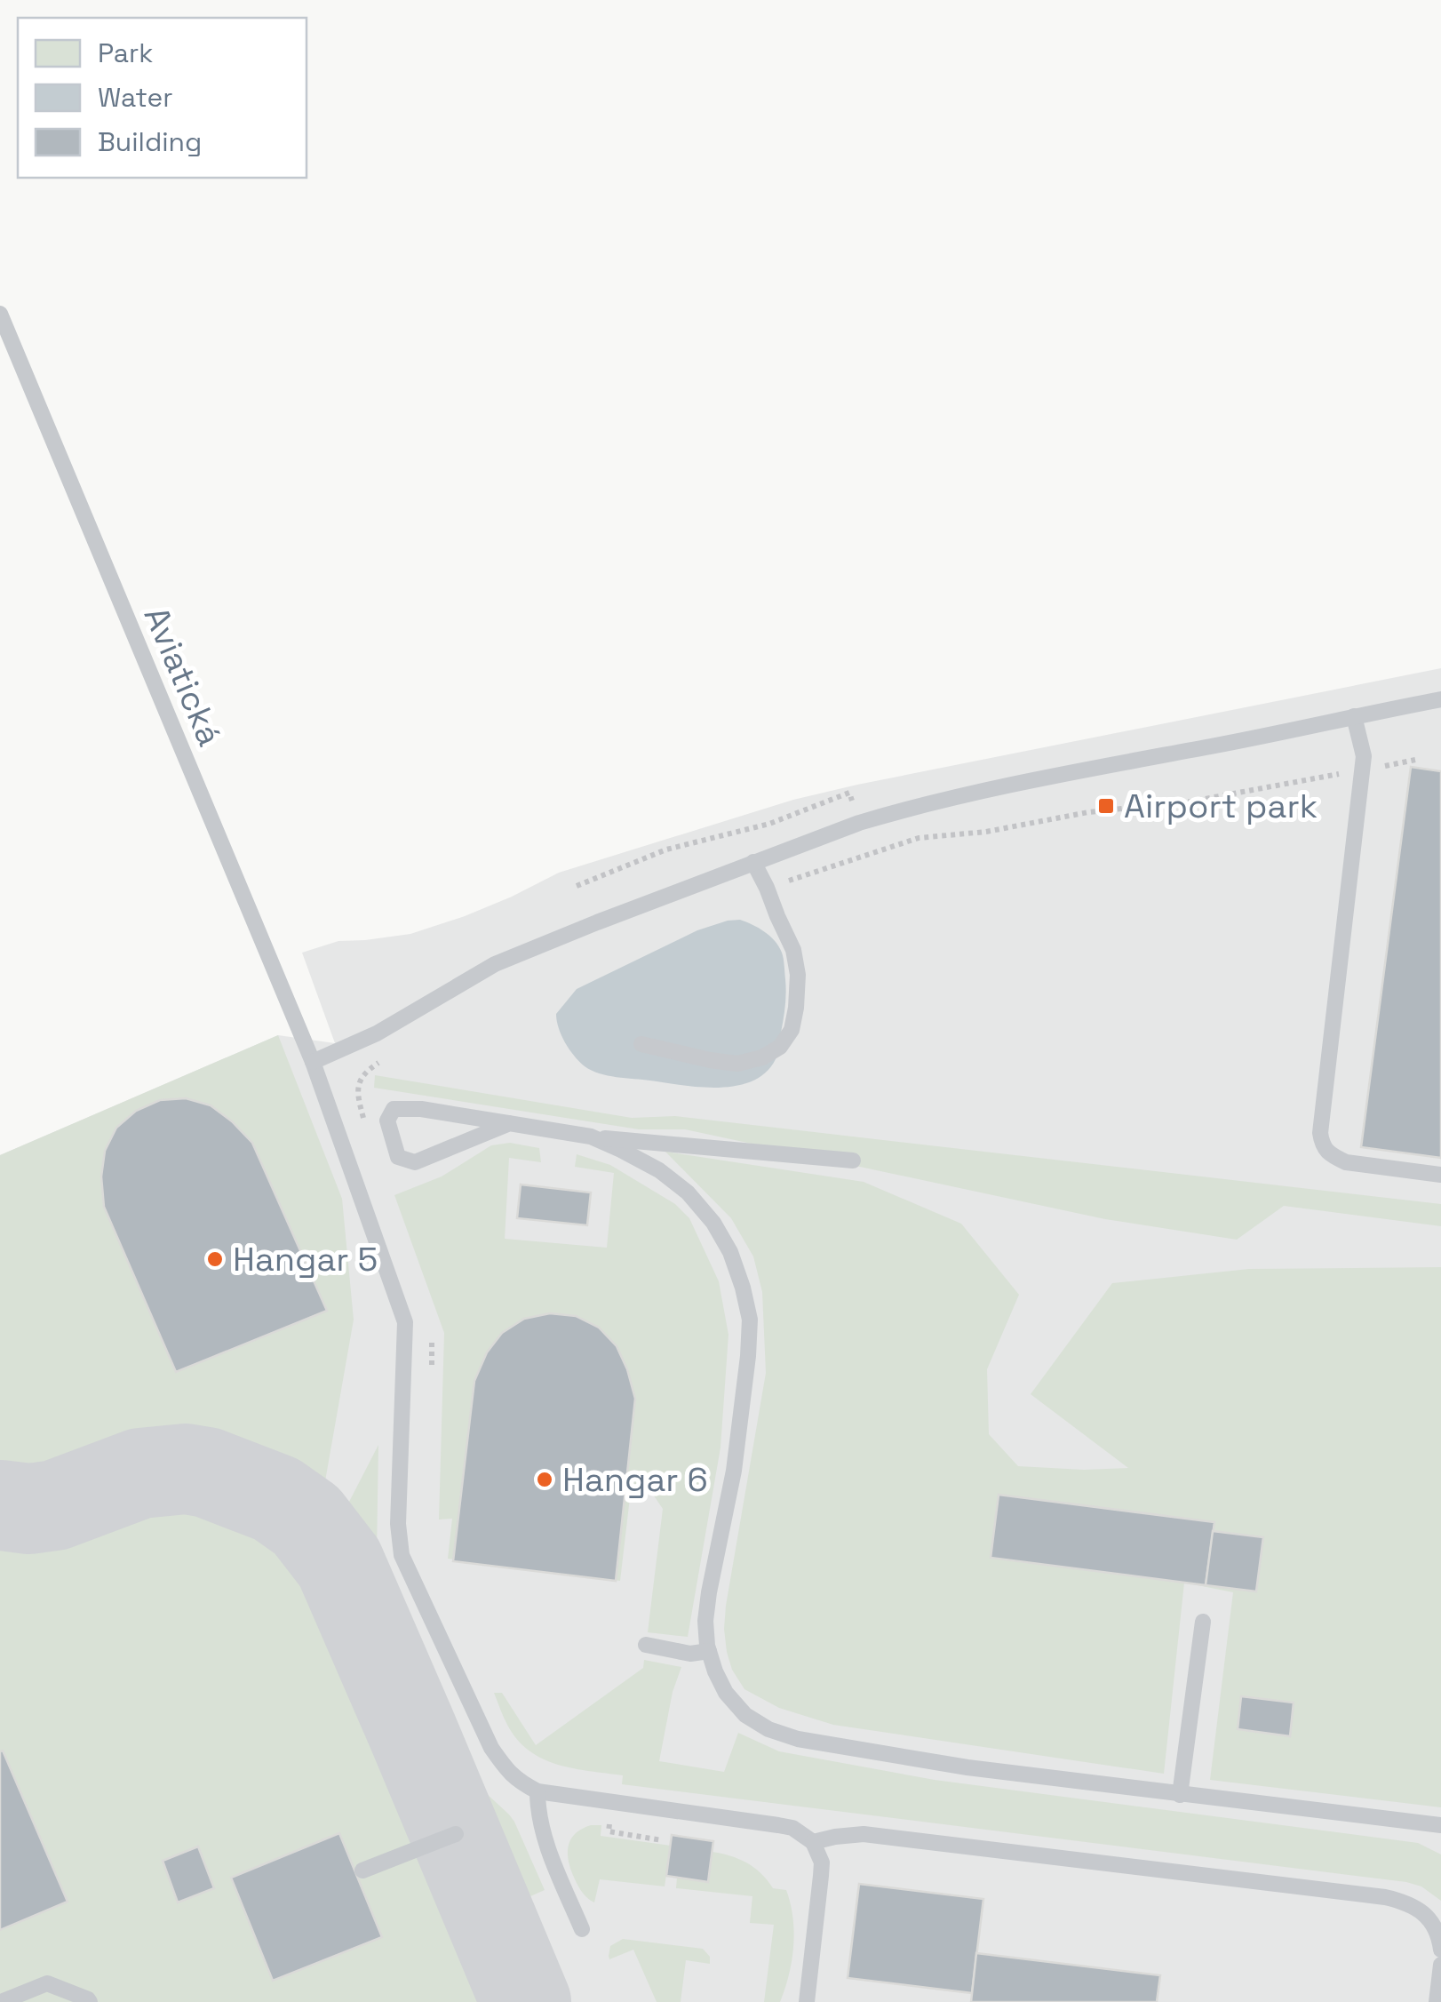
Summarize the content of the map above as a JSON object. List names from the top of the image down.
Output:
{
  "streets": {
    "lane": ["Aviatická"]
  },
  "places": {
    "transit": ["Airport park"],
    "other": ["Hangar 5", "Hangar 6"]
  },
  "legend": ["Park", "Water", "Building"]
}
